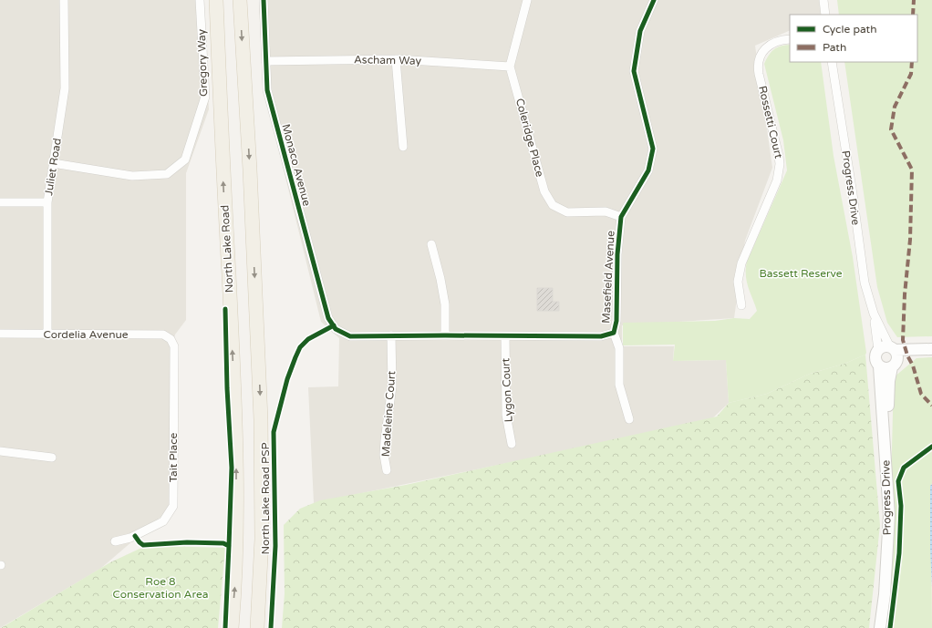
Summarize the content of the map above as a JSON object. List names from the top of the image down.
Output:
{
  "streets": {
    "main road": ["North Lake Road"],
    "street": [
      "Ascham Way",
      "Gregory Way",
      "Rossetti Court",
      "Coleridge Place",
      "Monaco Avenue",
      "Juliet Road",
      "Progress Drive",
      "Masefield Avenue",
      "Cordelia Avenue",
      "Lygon Court",
      "Madeleine Court",
      "Tait Place"
    ],
    "cycle path": ["North Lake Road PSP"]
  },
  "crossings": [
    ["Ascham Way", "Coleridge Place"],
    ["Ascham Way", "Monaco Avenue"],
    ["Gregory Way", "Juliet Road"],
    ["Coleridge Place", "Masefield Avenue"],
    ["Monaco Avenue", "Masefield Avenue"],
    ["Juliet Road", "Cordelia Avenue"],
    ["Masefield Avenue", "Lygon Court"],
    ["Masefield Avenue", "Madeleine Court"],
    ["Cordelia Avenue", "Tait Place"]
  ],
  "parks": ["Bassett Reserve", "Roe 8 Conservation Area"],
  "legend": ["Cycle path", "Path"]
}
